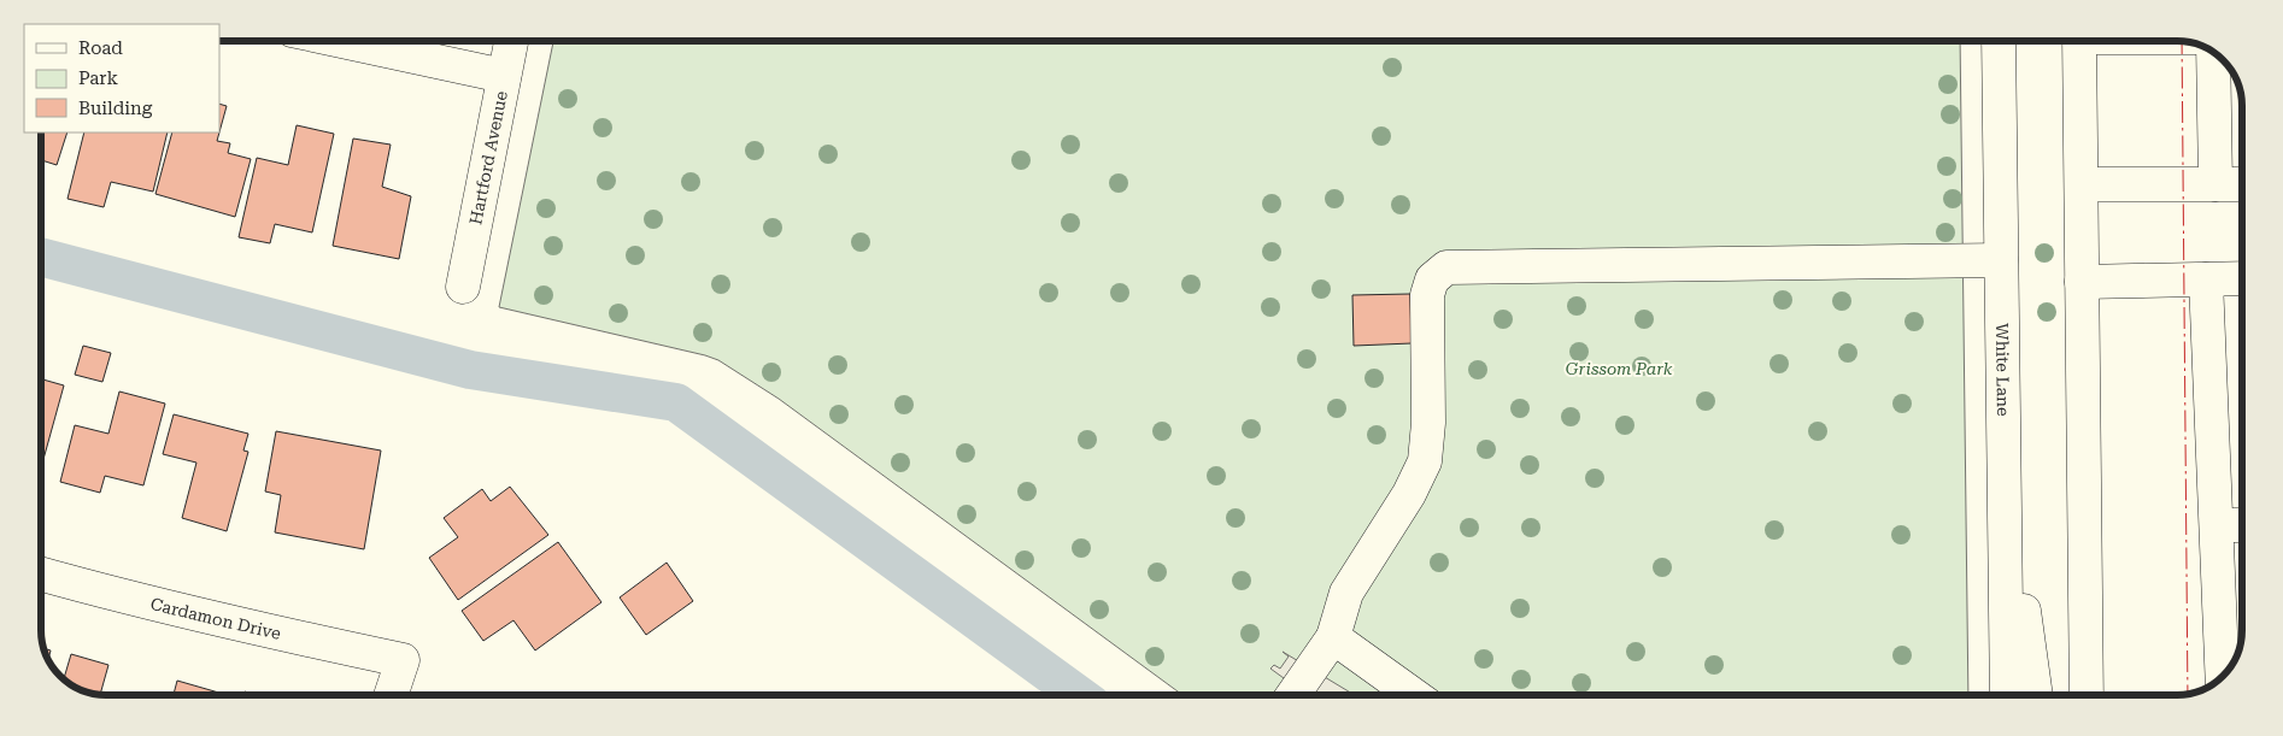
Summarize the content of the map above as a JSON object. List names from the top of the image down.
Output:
{
  "streets": {
    "main road": ["Hartford Avenue", "White Lane", "Cardamon Drive"]
  },
  "parks": ["Grissom Park"],
  "legend": ["Road", "Park", "Building"]
}
